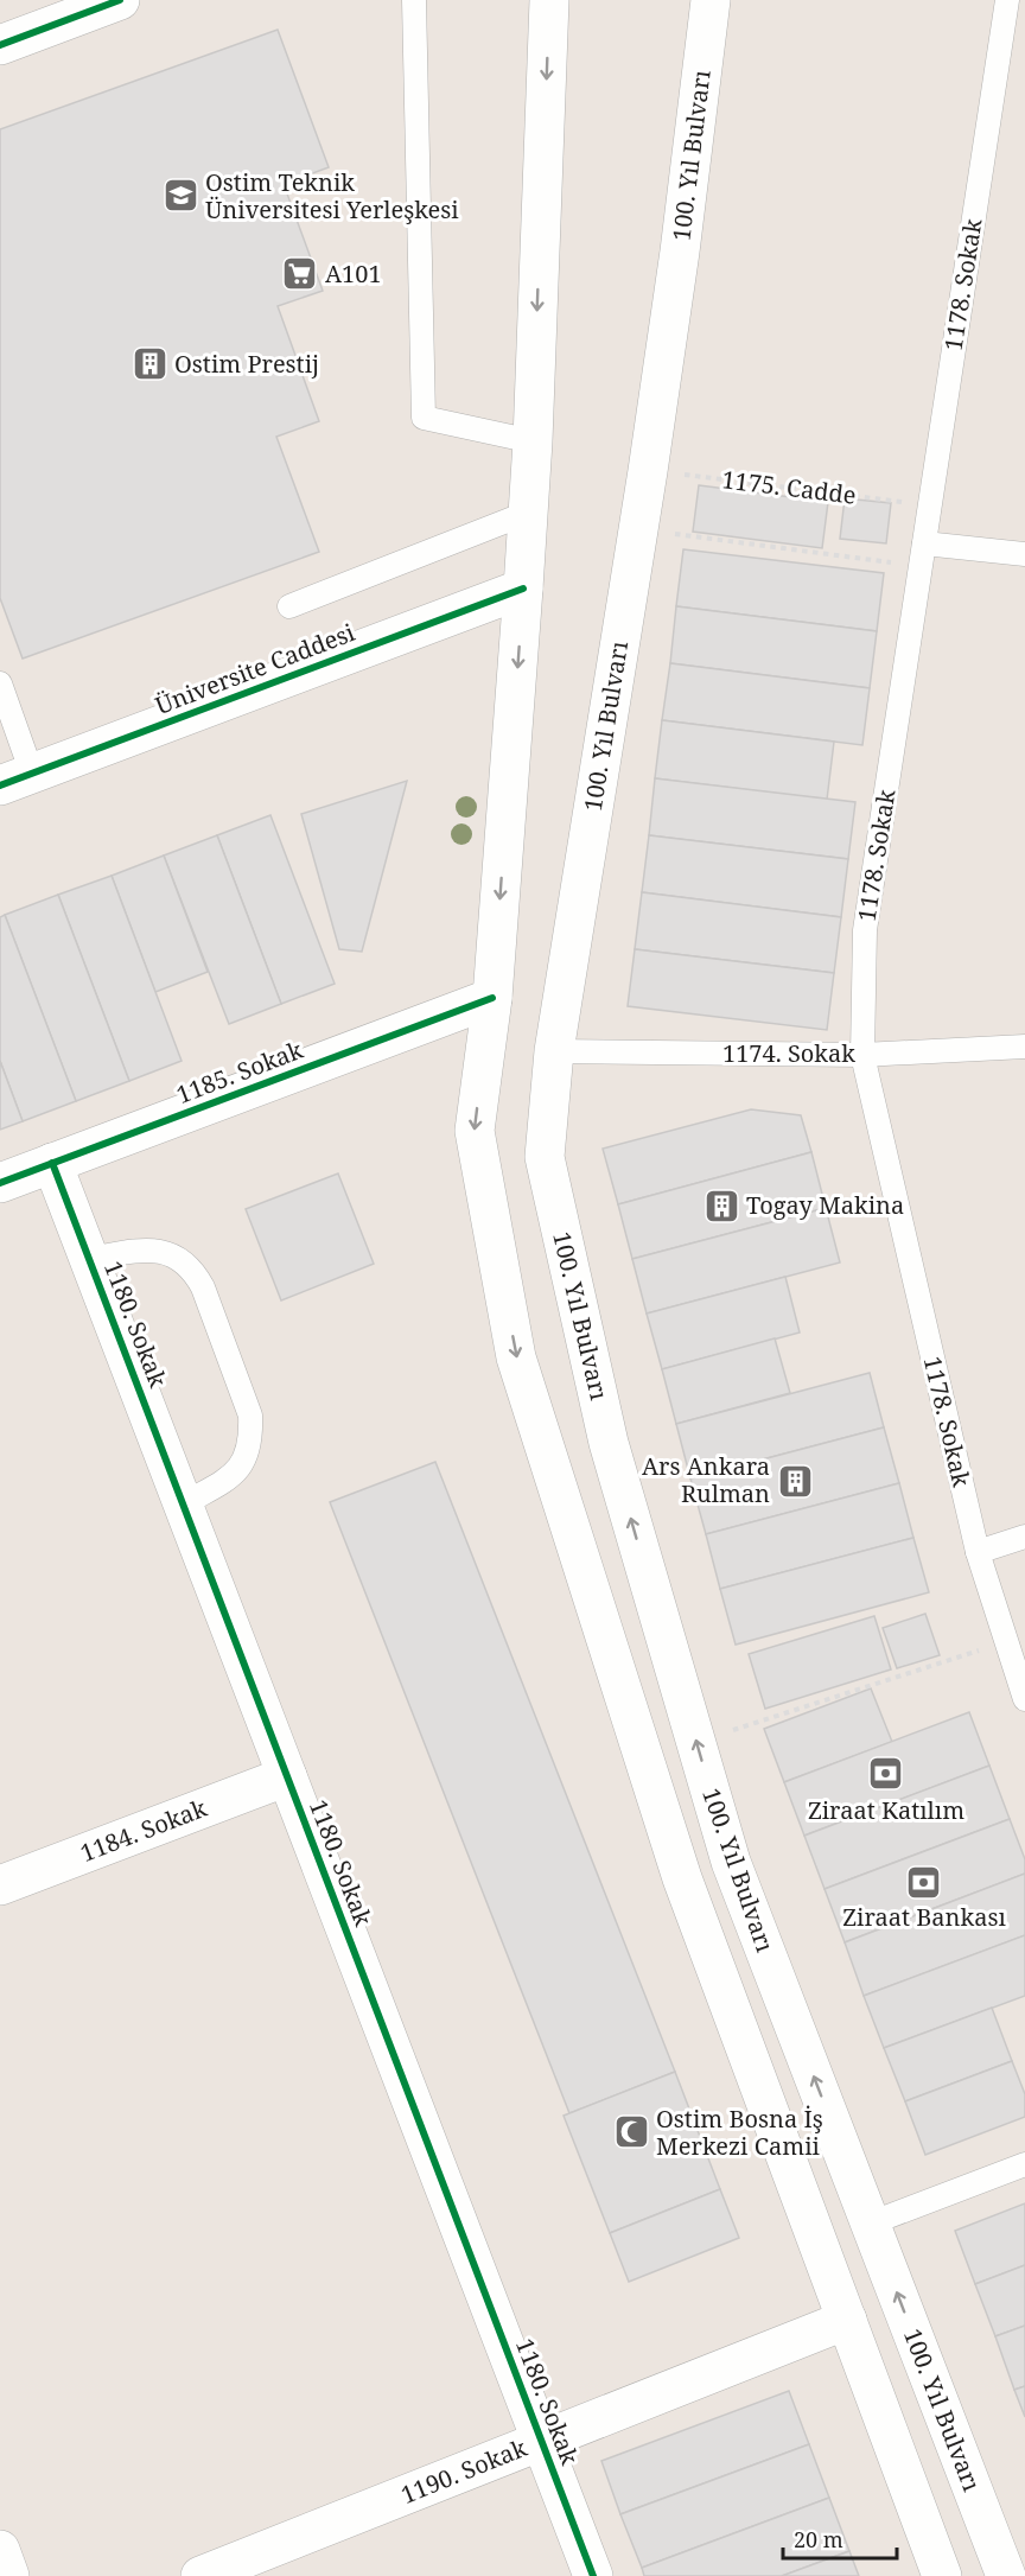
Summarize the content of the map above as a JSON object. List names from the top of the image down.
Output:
{
  "streets": {
    "main road": [
      "100. Yıl Bulvarı",
      "Üniversite Caddesi",
      "1185. Sokak",
      "1180. Sokak",
      "1184. Sokak",
      "1190. Sokak"
    ],
    "lane": ["1178. Sokak", "1174. Sokak"],
    "path": ["1175. Cadde"]
  },
  "crossings": [
    ["100. Yıl Bulvarı", "1175. Cadde"],
    ["100. Yıl Bulvarı", "1174. Sokak"],
    ["1178. Sokak", "1175. Cadde"],
    ["1178. Sokak", "1174. Sokak"],
    ["1185. Sokak", "1180. Sokak"],
    ["1180. Sokak", "1184. Sokak"],
    ["1180. Sokak", "1190. Sokak"]
  ],
  "places": {
    "school or university": ["Ostim Teknik Üniversitesi Yerleşkesi"],
    "supermarket": ["A101"],
    "building": ["Ostim Prestij", "Togay Makina", "Ars Ankara Rulman"],
    "bank": ["Ziraat Katılım", "Ziraat Bankası"],
    "mosque": ["Ostim Bosna İş Merkezi Camii"]
  },
  "scale_bar": "20 m"
}
